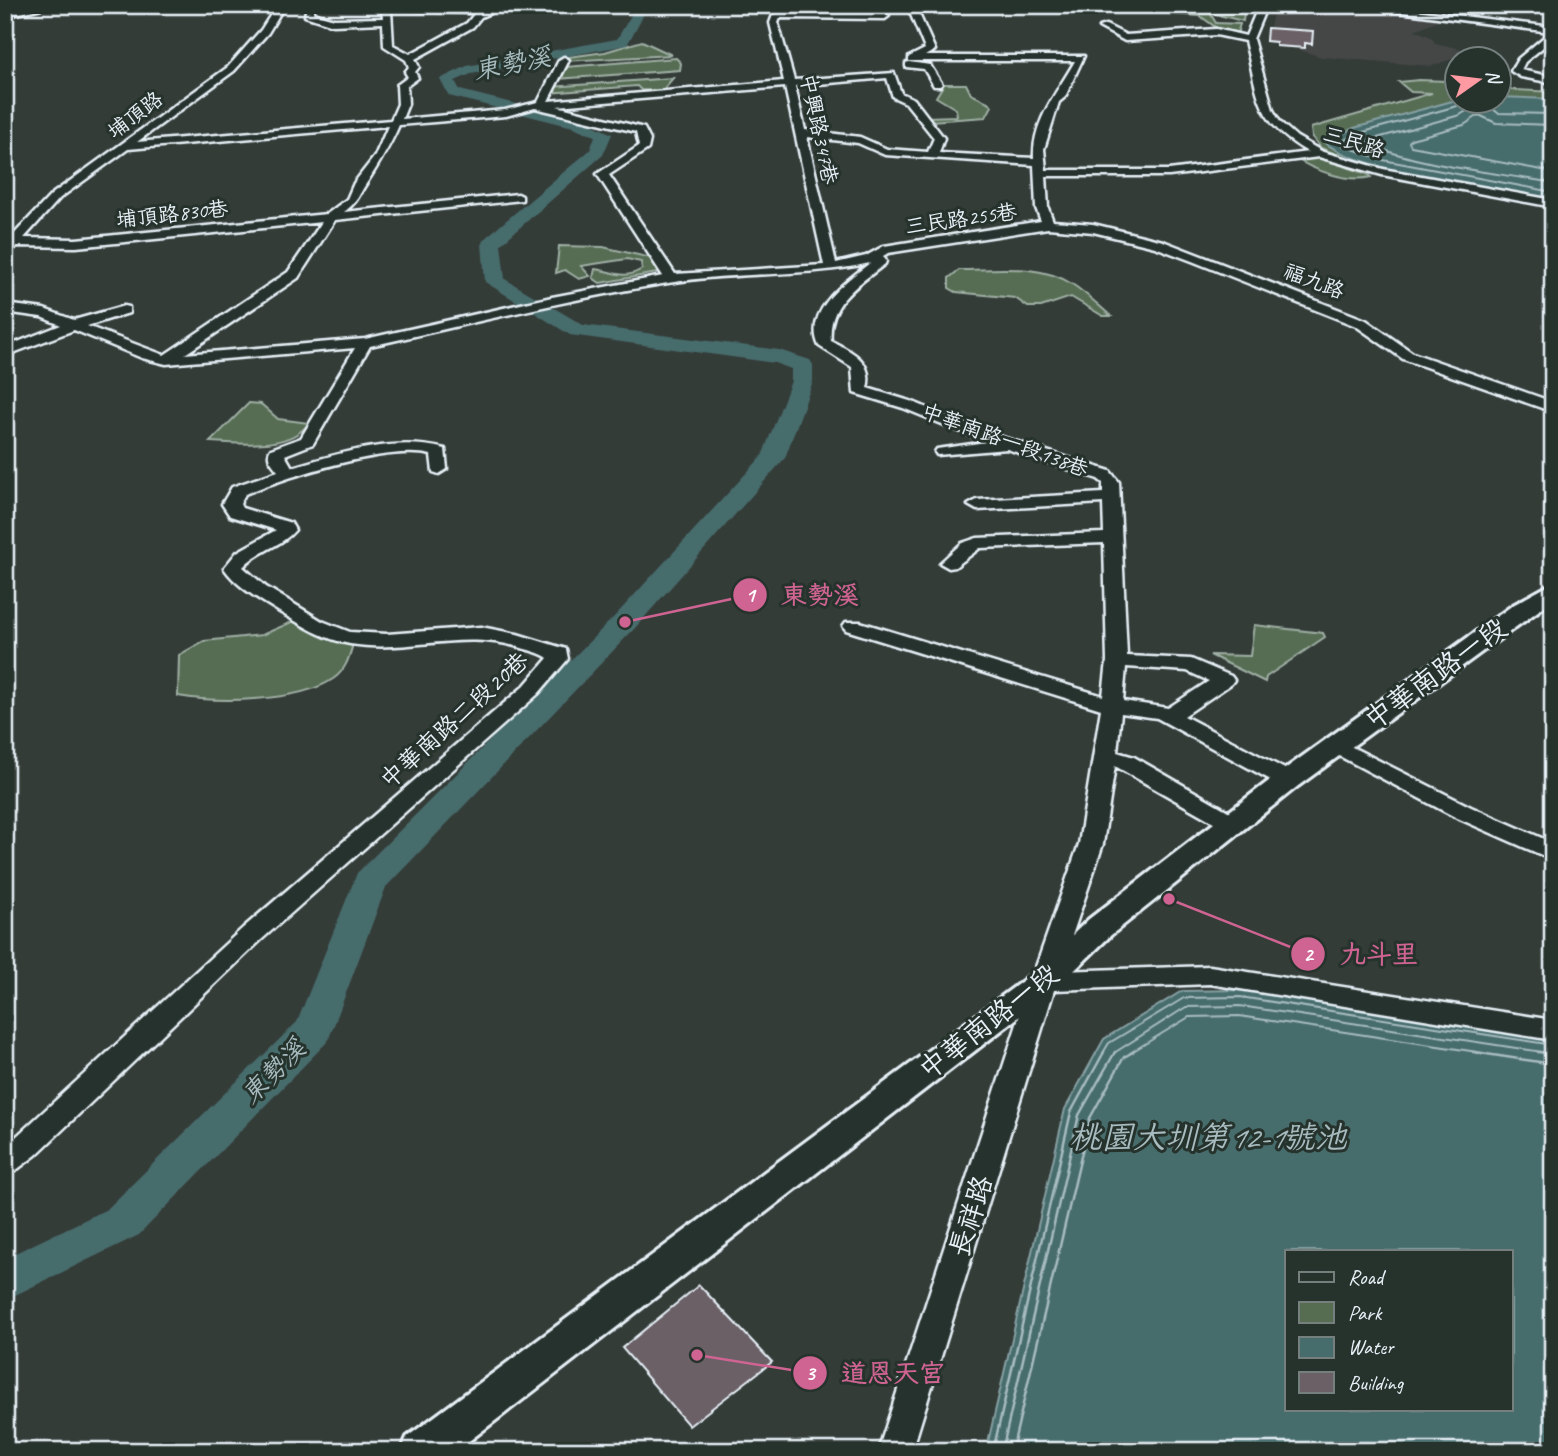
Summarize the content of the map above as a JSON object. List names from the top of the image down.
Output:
{
  "streets": {
    "main road": ["中華南路一段"],
    "street": [
      "埔頂路",
      "中興路347巷",
      "三民路",
      "埔頂路830巷",
      "三民路255巷",
      "福九路",
      "中華南路一段138巷",
      "中華南路二段20巷",
      "長祥路"
    ]
  },
  "crossings": [
    ["埔頂路", "埔頂路830巷"],
    ["中興路347巷", "三民路255巷"],
    ["三民路", "三民路255巷"],
    ["三民路255巷", "福九路"],
    ["三民路255巷", "中華南路一段138巷"],
    ["中華南路一段138巷", "中華南路一段"],
    ["中華南路一段138巷", "長祥路"],
    ["中華南路一段", "長祥路"]
  ],
  "water": ["東勢溪", "桃園大圳第12-1號池"],
  "places": ["東勢溪", "九斗里", "道恩天宮"],
  "legend": [
    "Road",
    "Park",
    "Water",
    "Building"
  ],
  "north": "right"
}
